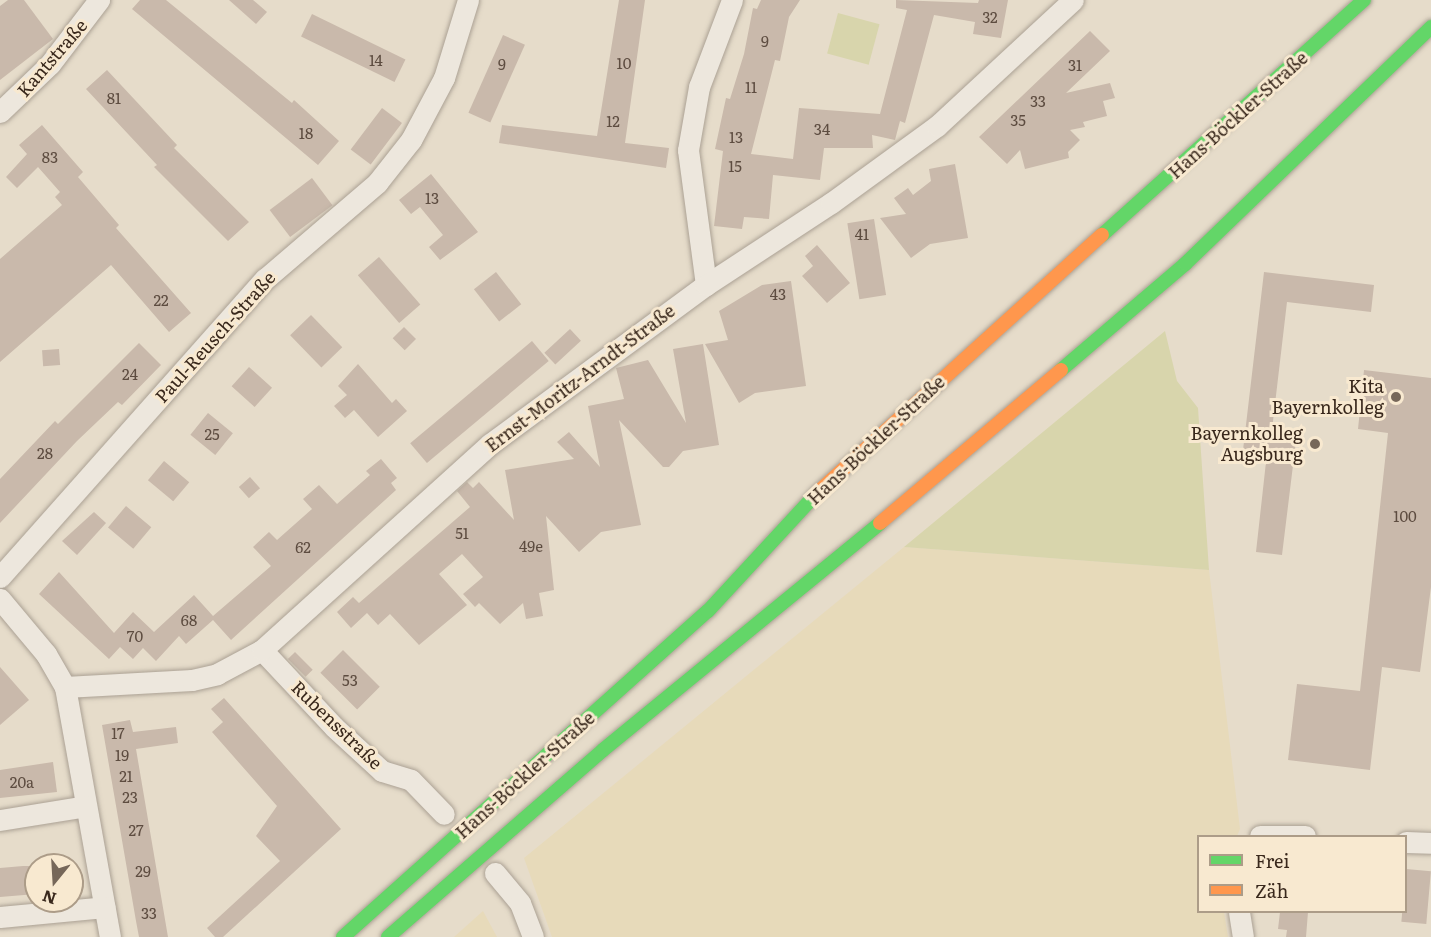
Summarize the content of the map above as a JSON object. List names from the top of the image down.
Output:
{
  "streets": {
    "main road": ["Hans-Böckler-Straße"],
    "street": [
      "Kantstraße",
      "Paul-Reusch-Straße",
      "Ernst-Moritz-Arndt-Straße",
      "Rubensstraße"
    ]
  },
  "crossings": [
    ["Ernst-Moritz-Arndt-Straße", "Rubensstraße"]
  ],
  "places": ["Kita Bayernkolleg", "Bayernkolleg Augsburg"],
  "house_numbers": [
    "32",
    "9",
    "14",
    "10",
    "9",
    "31",
    "11",
    "81",
    "33",
    "35",
    "12",
    "34",
    "18",
    "13",
    "83",
    "15",
    "13",
    "41",
    "43",
    "22",
    "24",
    "25",
    "28",
    "100",
    "51",
    "49e",
    "62",
    "68",
    "70",
    "53",
    "17",
    "19",
    "21",
    "20a",
    "23",
    "27",
    "29",
    "33"
  ],
  "legend": ["Frei", "Zäh"],
  "north": "bottom"
}
